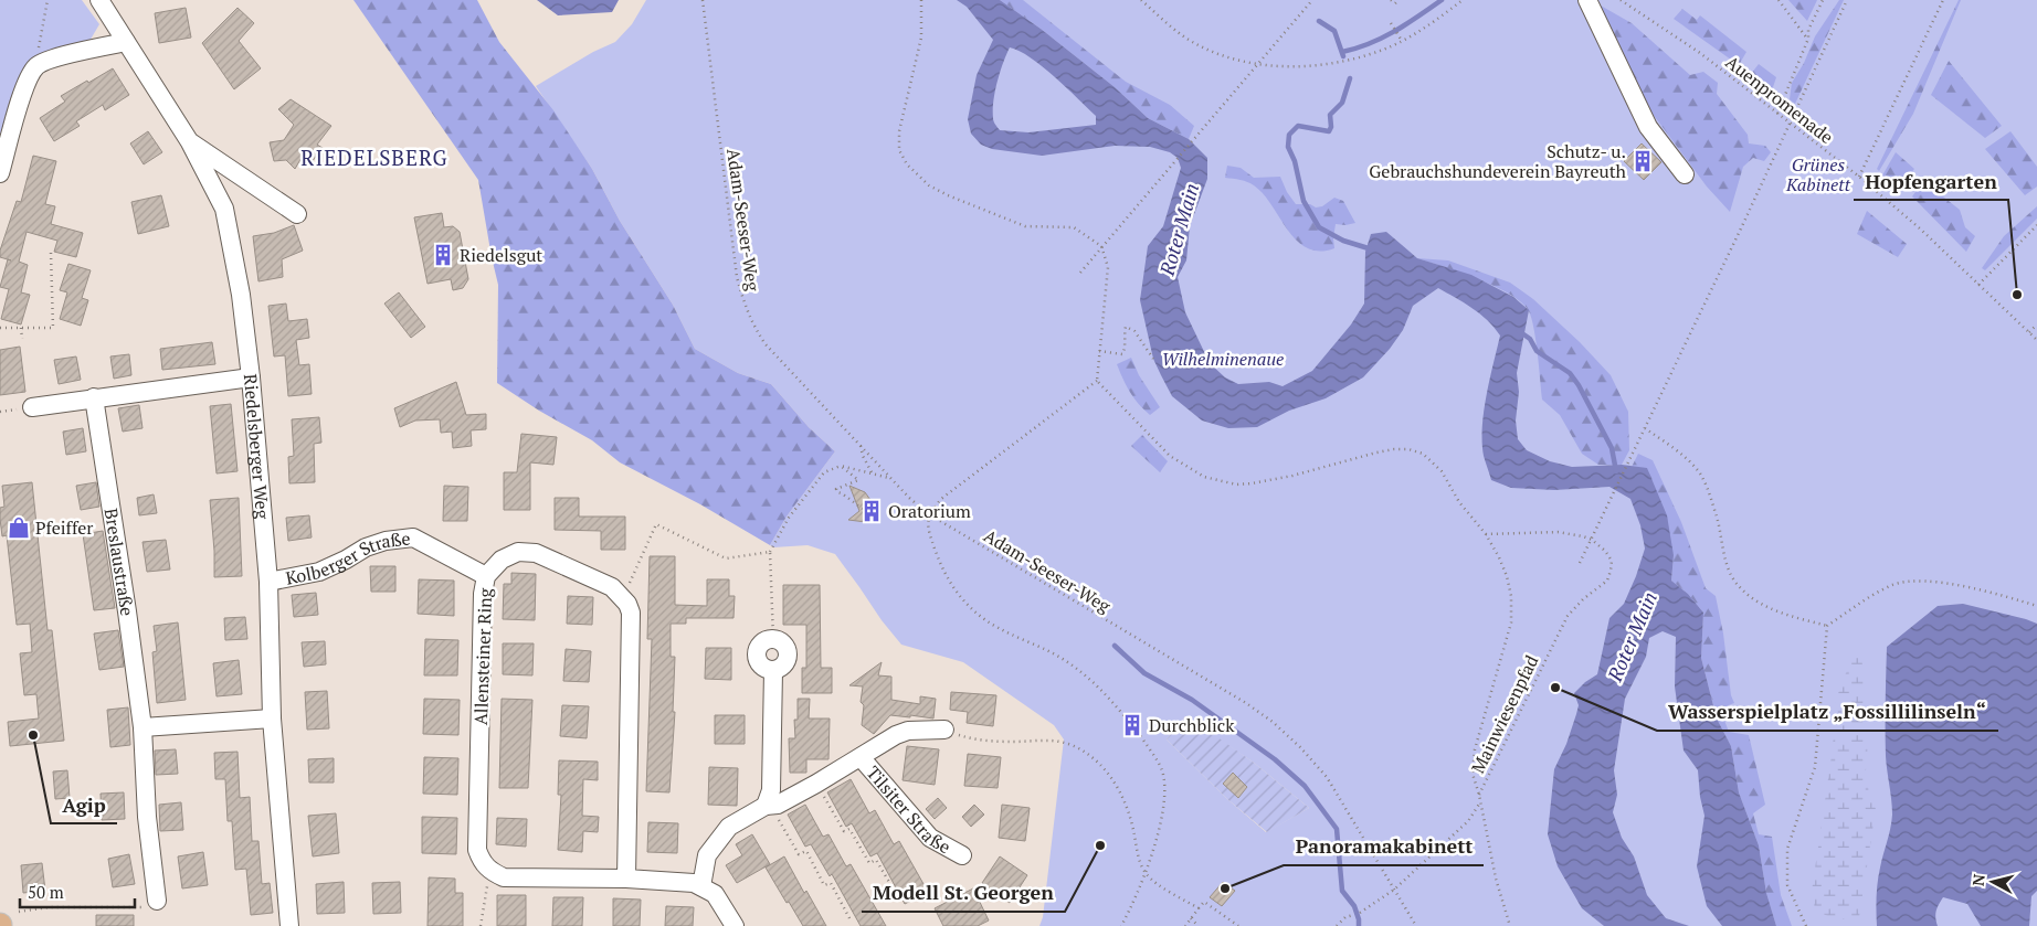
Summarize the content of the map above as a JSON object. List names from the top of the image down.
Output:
{
  "streets": {
    "street": [
      "Riedelsberger Weg",
      "Kolberger Straße",
      "Breslaustraße",
      "Allensteiner Ring",
      "Tilsiter Straße"
    ],
    "path": ["Auenpromenade", "Adam-Seeser-Weg", "Mainwiesenpfad"]
  },
  "crossings": [
    ["Riedelsberger Weg", "Kolberger Straße"],
    ["Kolberger Straße", "Allensteiner Ring"]
  ],
  "districts": ["RIEDELSBERG"],
  "water": ["Roter Main"],
  "parks": ["Grünes Kabinett", "Wilhelminenaue"],
  "places": {
    "building": [
      "Schutz- u. Gebrauchshundeverein Bayreuth",
      "Riedelsgut",
      "Oratorium",
      "Durchblick"
    ],
    "other": [
      "Hopfengarten",
      "Wasserspielplatz „Fossillilinseln“",
      "Agip",
      "Modell St. Georgen",
      "Panoramakabinett"
    ],
    "shop": ["Pfeiffer"]
  },
  "scale_bar": "50 m",
  "north": "left"
}
